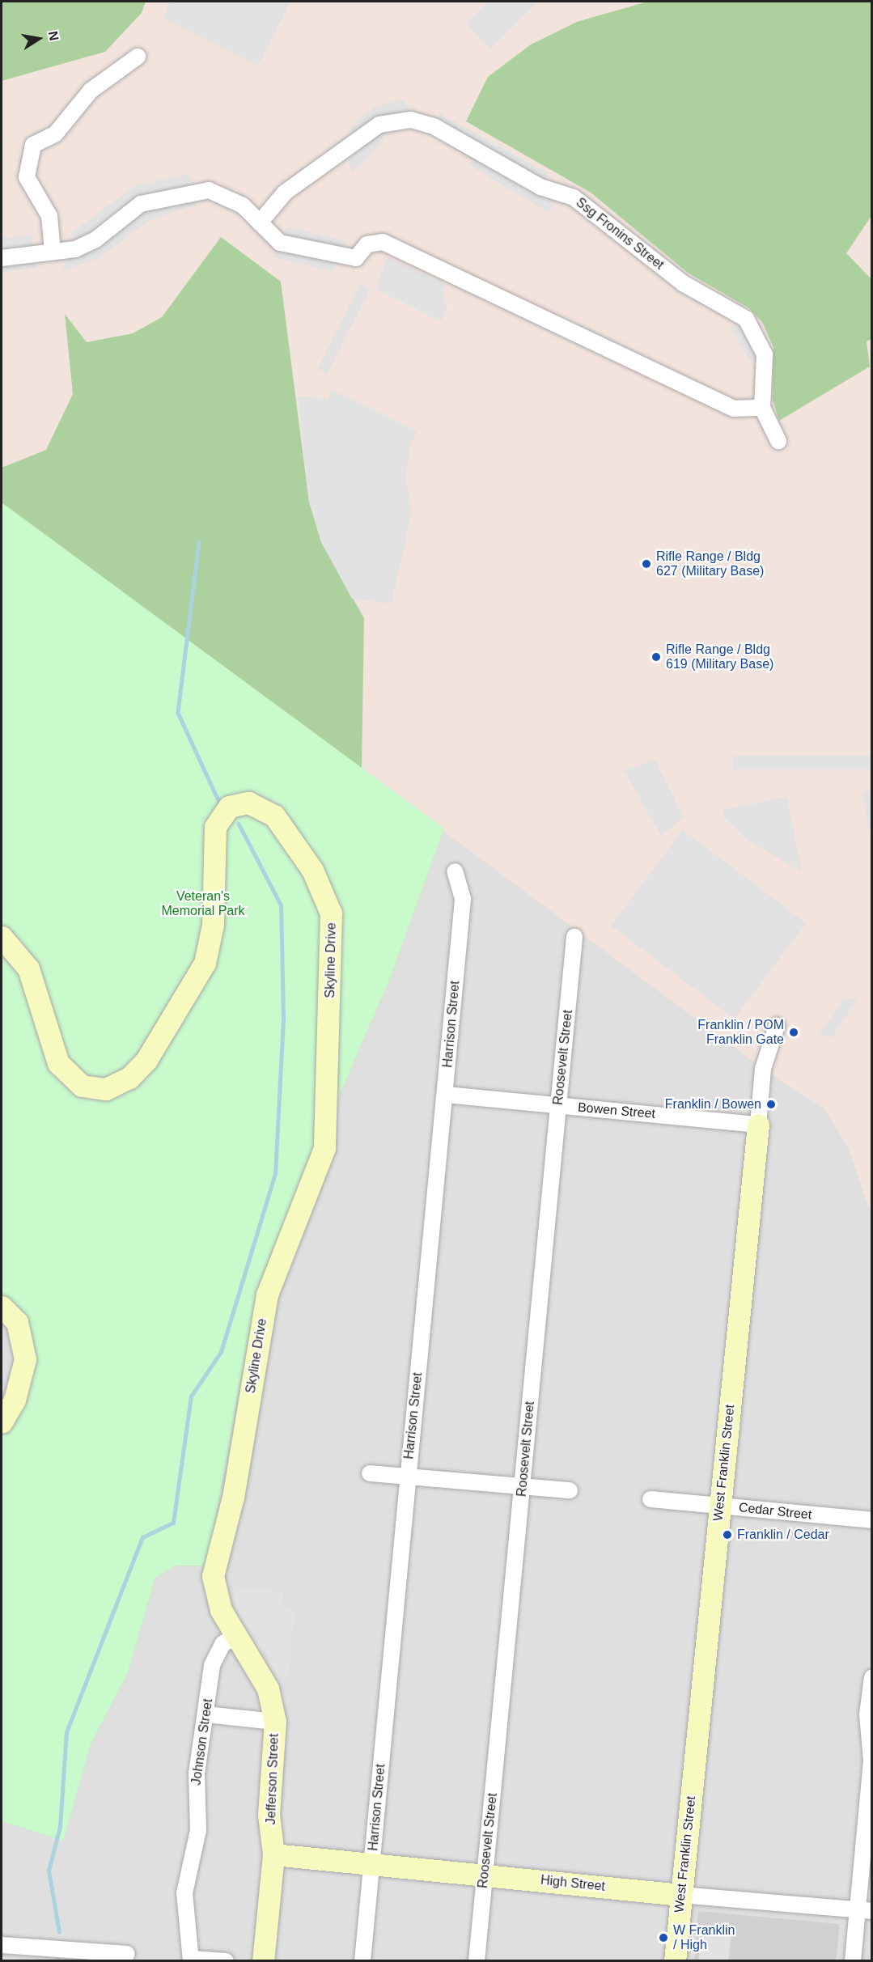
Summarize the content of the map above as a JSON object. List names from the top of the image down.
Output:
{
  "streets": {
    "street": [
      "Ssg Fronins Street",
      "Skyline Drive",
      "Harrison Street",
      "Roosevelt Street",
      "Bowen Street",
      "West Franklin Street",
      "Cedar Street",
      "Johnson Street",
      "Jefferson Street",
      "High Street"
    ]
  },
  "crossings": [
    ["Skyline Drive", "Johnson Street"],
    ["Skyline Drive", "Jefferson Street"],
    ["Harrison Street", "Bowen Street"],
    ["Harrison Street", "High Street"],
    ["Roosevelt Street", "Bowen Street"],
    ["Roosevelt Street", "High Street"],
    ["Bowen Street", "West Franklin Street"],
    ["West Franklin Street", "Cedar Street"],
    ["West Franklin Street", "High Street"],
    ["Johnson Street", "Jefferson Street"],
    ["Jefferson Street", "High Street"]
  ],
  "parks": ["Veteran's Memorial Park"],
  "places": [
    "Rifle Range / Bldg 627 (Military Base)",
    "Rifle Range / Bldg 619 (Military Base)",
    "Franklin / POM Franklin Gate",
    "Franklin / Bowen",
    "Franklin / Cedar",
    "W Franklin / High"
  ],
  "north": "right"
}
